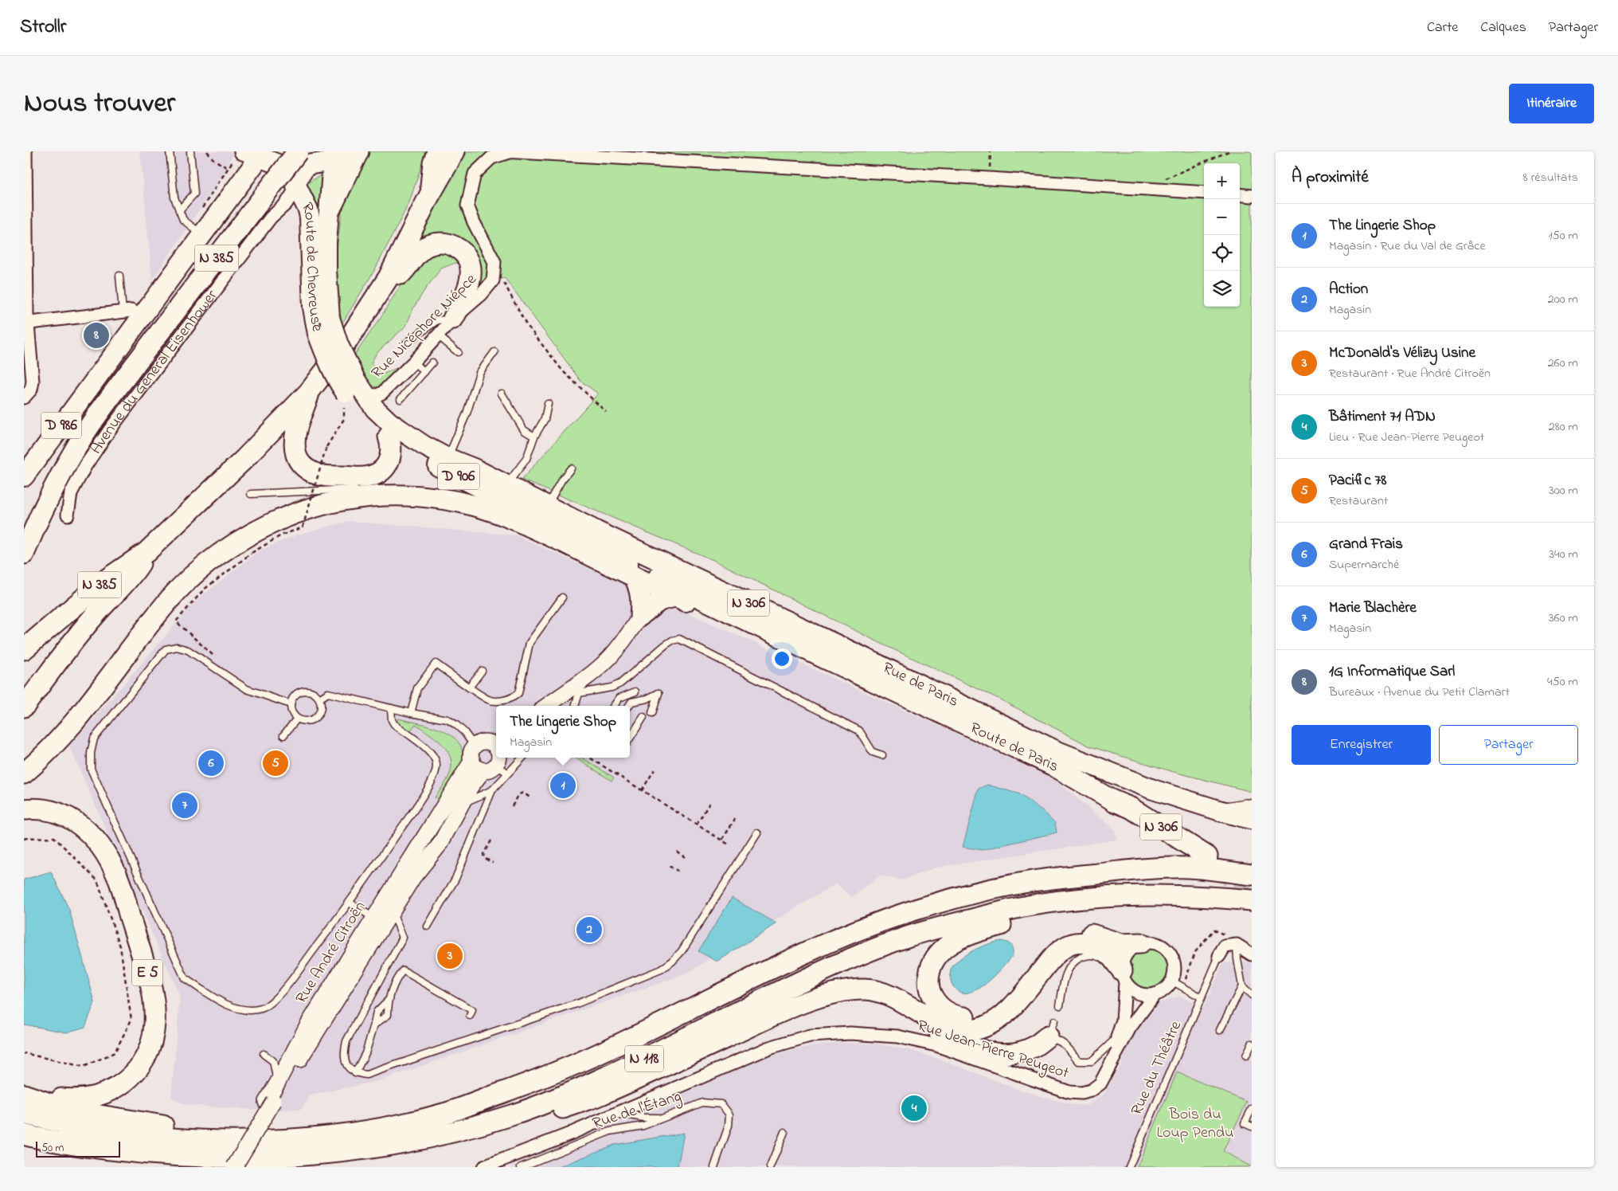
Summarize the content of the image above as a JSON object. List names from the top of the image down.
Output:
{
  "streets": {
    "highway": [
      "N 385",
      "N 306",
      "E 5",
      "N 118"
    ],
    "main road": [
      "Route de Chevreuse",
      "D 986",
      "D 906",
      "Rue de Paris",
      "Route de Paris"
    ],
    "street": [
      "Rue Nicéphore Niépce",
      "Avenue du Général Eisenhower",
      "Rue André Citroën",
      "Rue Jean-Pierre Peugeot"
    ],
    "lane": ["Rue du Théâtre", "Rue de l'Étang"]
  },
  "crossings": [
    ["N 385", "Avenue du Général Eisenhower"],
    ["Route de Chevreuse", "Rue Nicéphore Niépce"],
    ["Route de Chevreuse", "Avenue du Général Eisenhower"],
    ["Route de Chevreuse", "D 906"],
    ["Route de Chevreuse", "N 306"],
    ["Route de Chevreuse", "Rue de Paris"],
    ["Rue Nicéphore Niépce", "D 906"],
    ["D 906", "N 306"],
    ["D 906", "Rue de Paris"],
    ["N 306", "Rue de Paris"],
    ["N 306", "Route de Paris"]
  ],
  "parks": ["Bois du Loup Pendu"],
  "scale_bar": "50 m",
  "page": {
    "header": "Strollr",
    "nav": ["Carte", "Calques", "Partager"],
    "title": "Nous trouver",
    "buttons": [
      "Itinéraire",
      ["Enregistrer", "Partager"]
    ],
    "heading": ["À proximité", "8 résultats"],
    "map_buttons": ["+", "−"],
    "list": [
      {
        "mark": "1",
        "name": "The Lingerie Shop",
        "note": "Magasin · Rue du Val de Grâce",
        "value": "150 m"
      },
      {
        "mark": "2",
        "name": "Action",
        "note": "Magasin",
        "value": "200 m"
      },
      {
        "mark": "3",
        "name": "McDonald's Vélizy Usine",
        "note": "Restaurant · Rue André Citroën",
        "value": "260 m"
      },
      {
        "mark": "4",
        "name": "Bâtiment 71 ADN",
        "note": "Lieu · Rue Jean-Pierre Peugeot",
        "value": "280 m"
      },
      {
        "mark": "5",
        "name": "Pacific 78",
        "note": "Restaurant",
        "value": "300 m"
      },
      {
        "mark": "6",
        "name": "Grand Frais",
        "note": "Supermarché",
        "value": "340 m"
      },
      {
        "mark": "7",
        "name": "Marie Blachère",
        "note": "Magasin",
        "value": "360 m"
      },
      {
        "mark": "8",
        "name": "1G Informatique Sarl",
        "note": "Bureaux · Avenue du Petit Clamart",
        "value": "450 m"
      }
    ],
    "pins": [
      "8",
      "5",
      "6",
      "1",
      "7",
      "2",
      "3",
      "4"
    ],
    "popup": ["The Lingerie Shop", "Magasin"],
    "scale": "50 m"
  }
}
